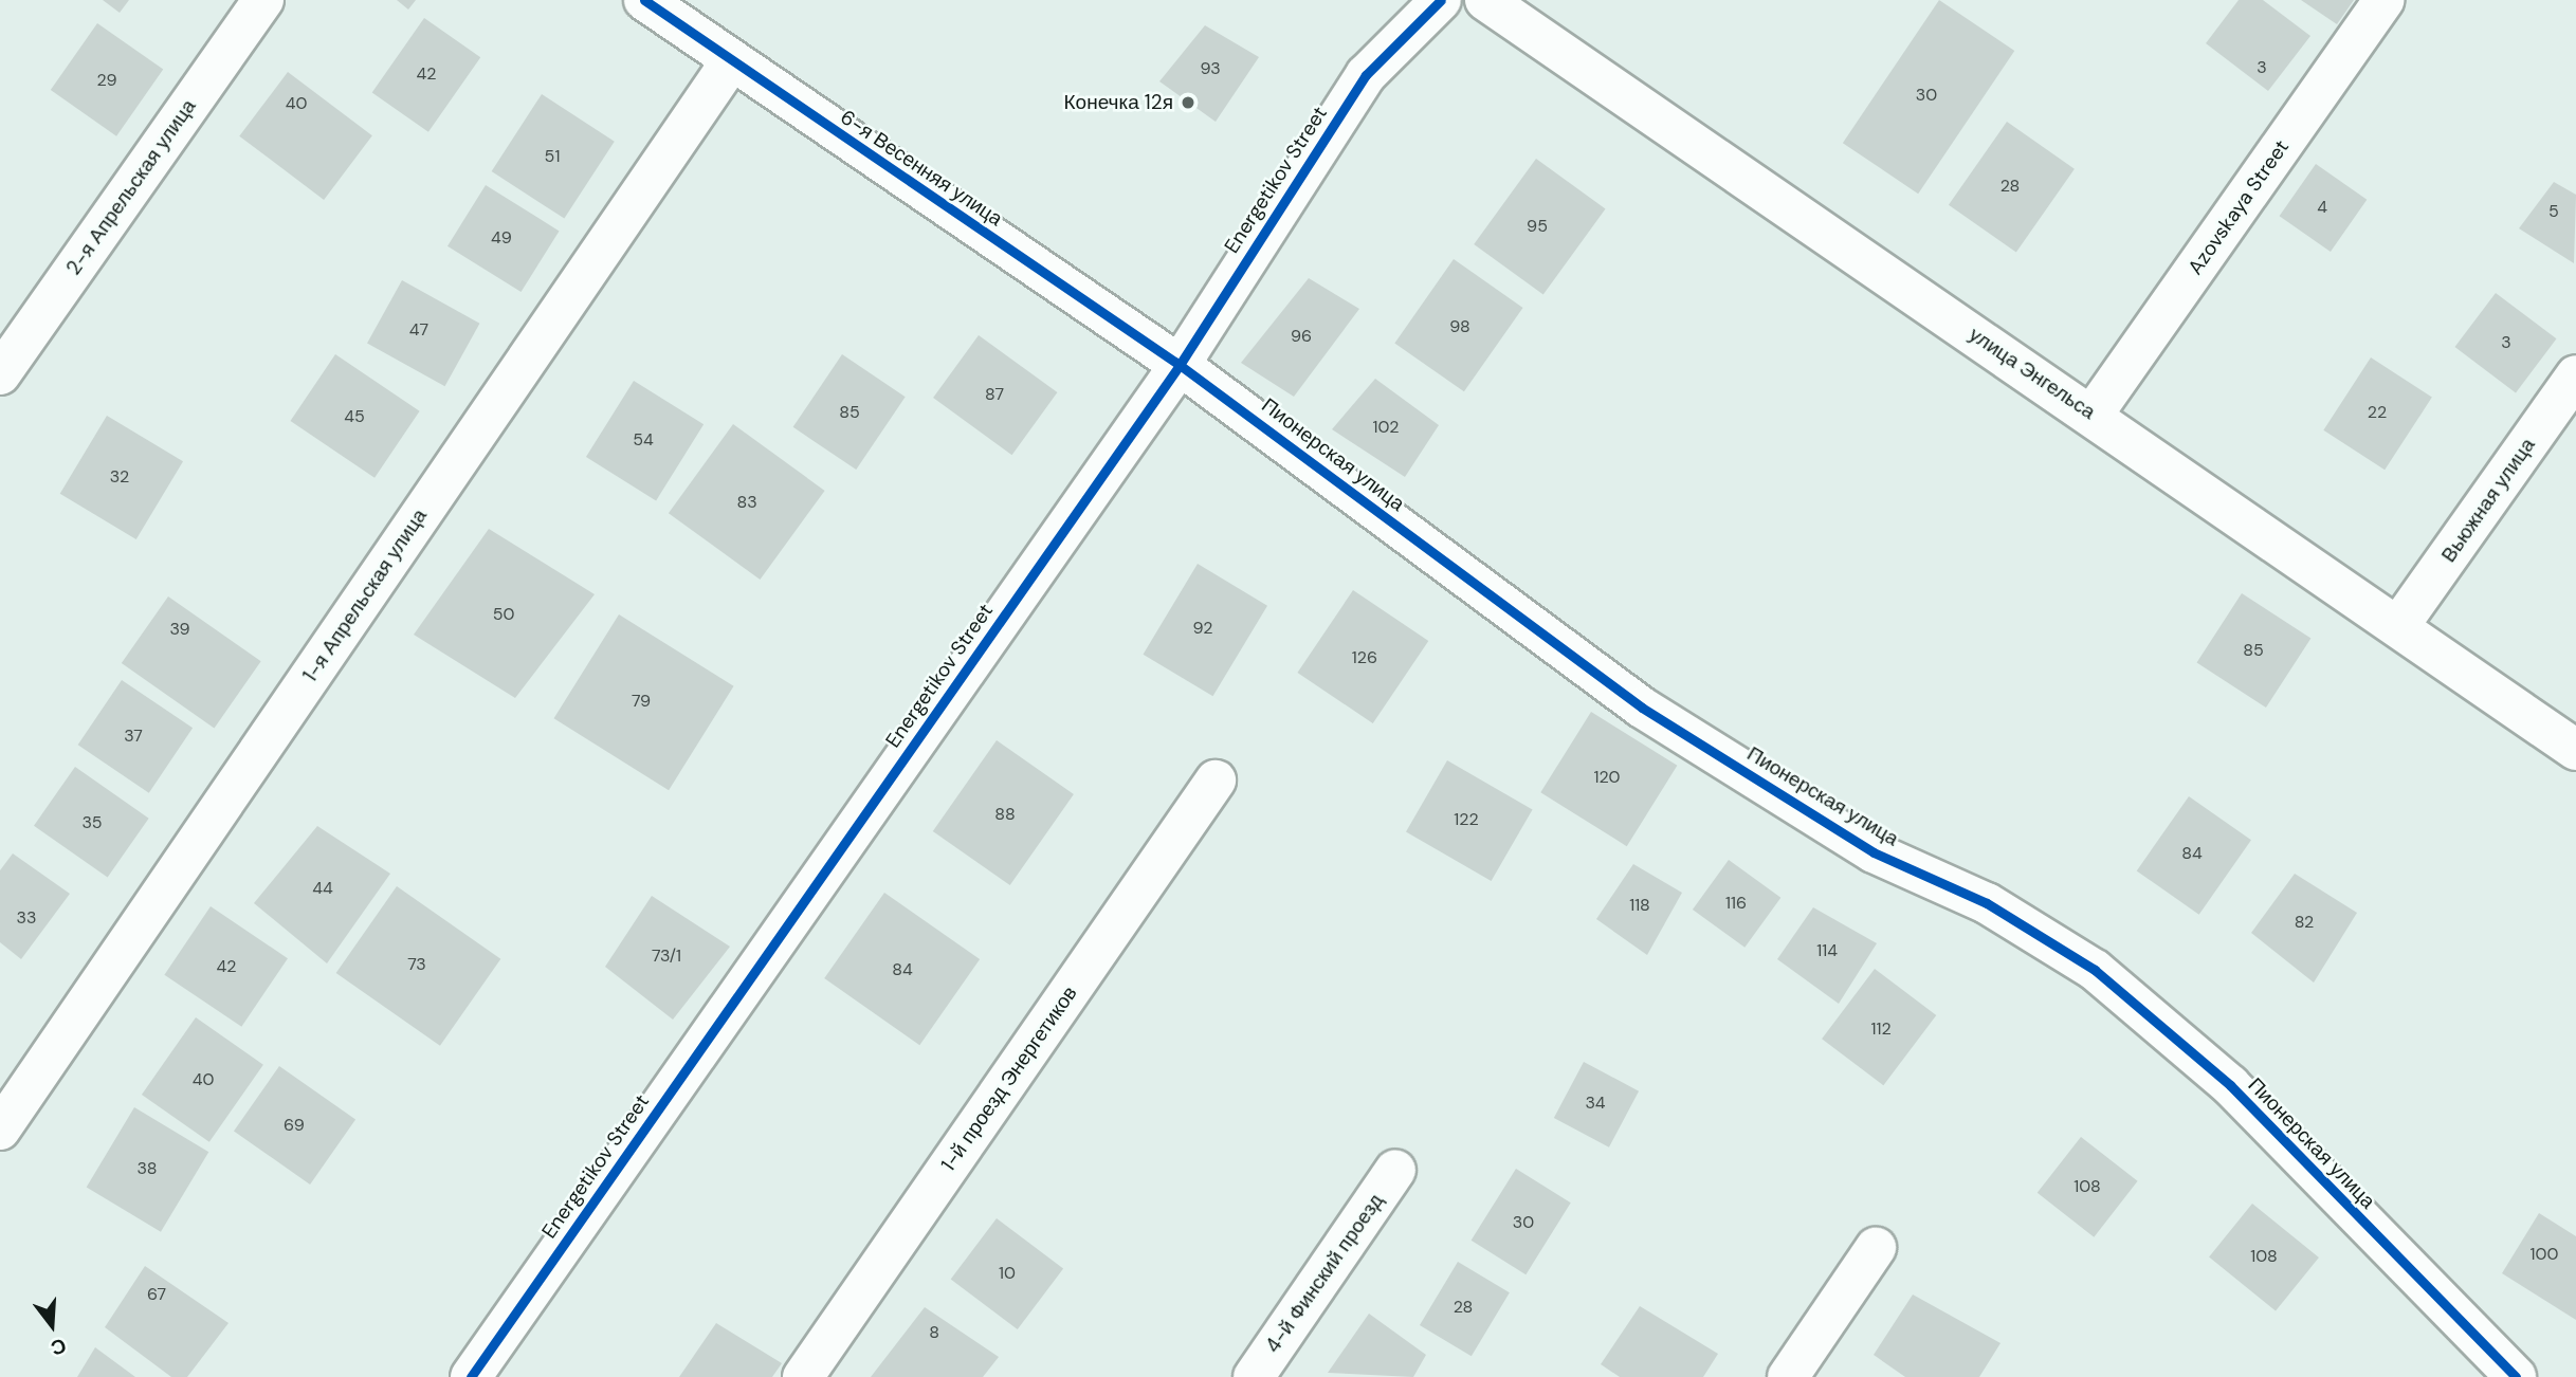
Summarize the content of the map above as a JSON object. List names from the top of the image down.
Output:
{
  "streets": {
    "street": [
      "6-я Весенняя улица",
      "Energetikov Street",
      "2-я Апрельская улица",
      "Azovskaya Street",
      "улица Энгельса",
      "Пионерская улица",
      "Вьюжная улица",
      "1-я Апрельская улица",
      "1-й проезд Энергетиков",
      "4-й Финский проезд"
    ]
  },
  "crossings": [
    ["6-я Весенняя улица", "Energetikov Street"],
    ["6-я Весенняя улица", "Пионерская улица"],
    ["6-я Весенняя улица", "1-я Апрельская улица"],
    ["Energetikov Street", "Пионерская улица"],
    ["Azovskaya Street", "улица Энгельса"],
    ["улица Энгельса", "Вьюжная улица"]
  ],
  "places": ["Конечка 12я"],
  "house_numbers": [
    "3",
    "93",
    "42",
    "29",
    "30",
    "40",
    "51",
    "28",
    "4",
    "5",
    "95",
    "49",
    "98",
    "47",
    "96",
    "3",
    "87",
    "85",
    "22",
    "45",
    "102",
    "54",
    "32",
    "83",
    "50",
    "92",
    "39",
    "85",
    "126",
    "79",
    "37",
    "120",
    "88",
    "122",
    "35",
    "84",
    "44",
    "116",
    "118",
    "33",
    "82",
    "114",
    "73/1",
    "73",
    "42",
    "84",
    "112",
    "40",
    "34",
    "69",
    "38",
    "108",
    "30",
    "100",
    "108",
    "10",
    "67",
    "28",
    "8"
  ],
  "north": "bottom"
}
